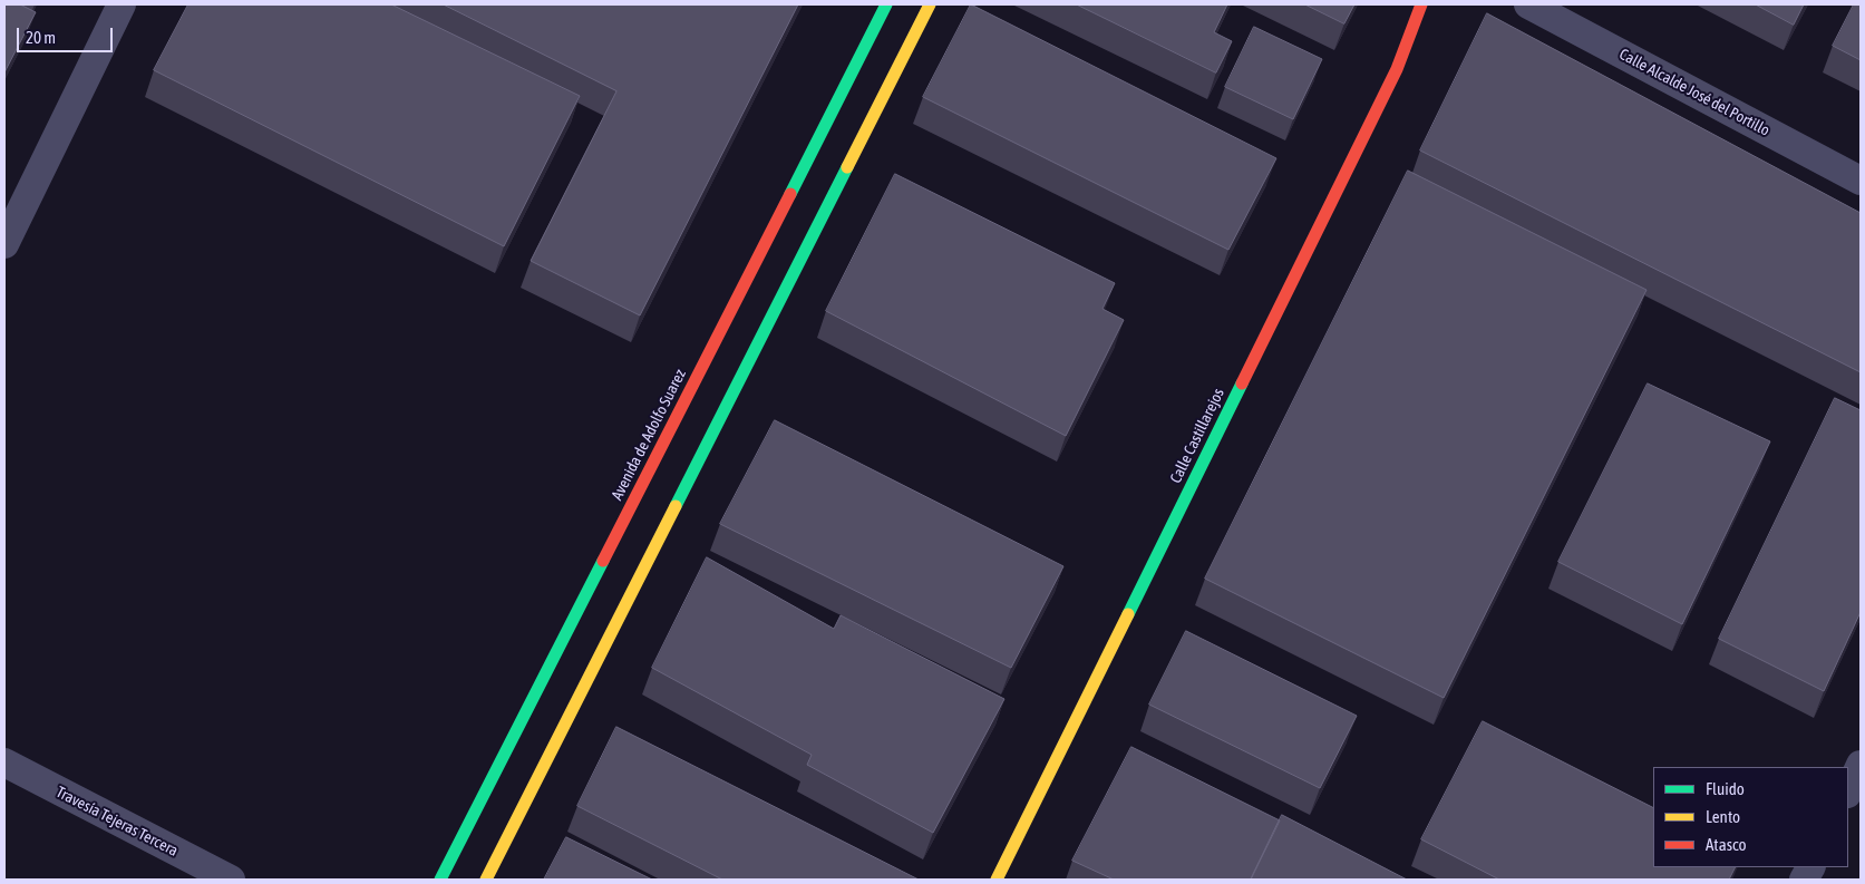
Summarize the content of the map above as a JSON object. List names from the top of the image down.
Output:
{
  "streets": {
    "main road": ["Avenida de Adolfo Suarez", "Calle Castillarejos"],
    "street": ["Calle Alcalde José del Portillo", "Travesía Tejeras Tercera"]
  },
  "legend": ["Fluido", "Lento", "Atasco"],
  "scale_bar": "20 m"
}
